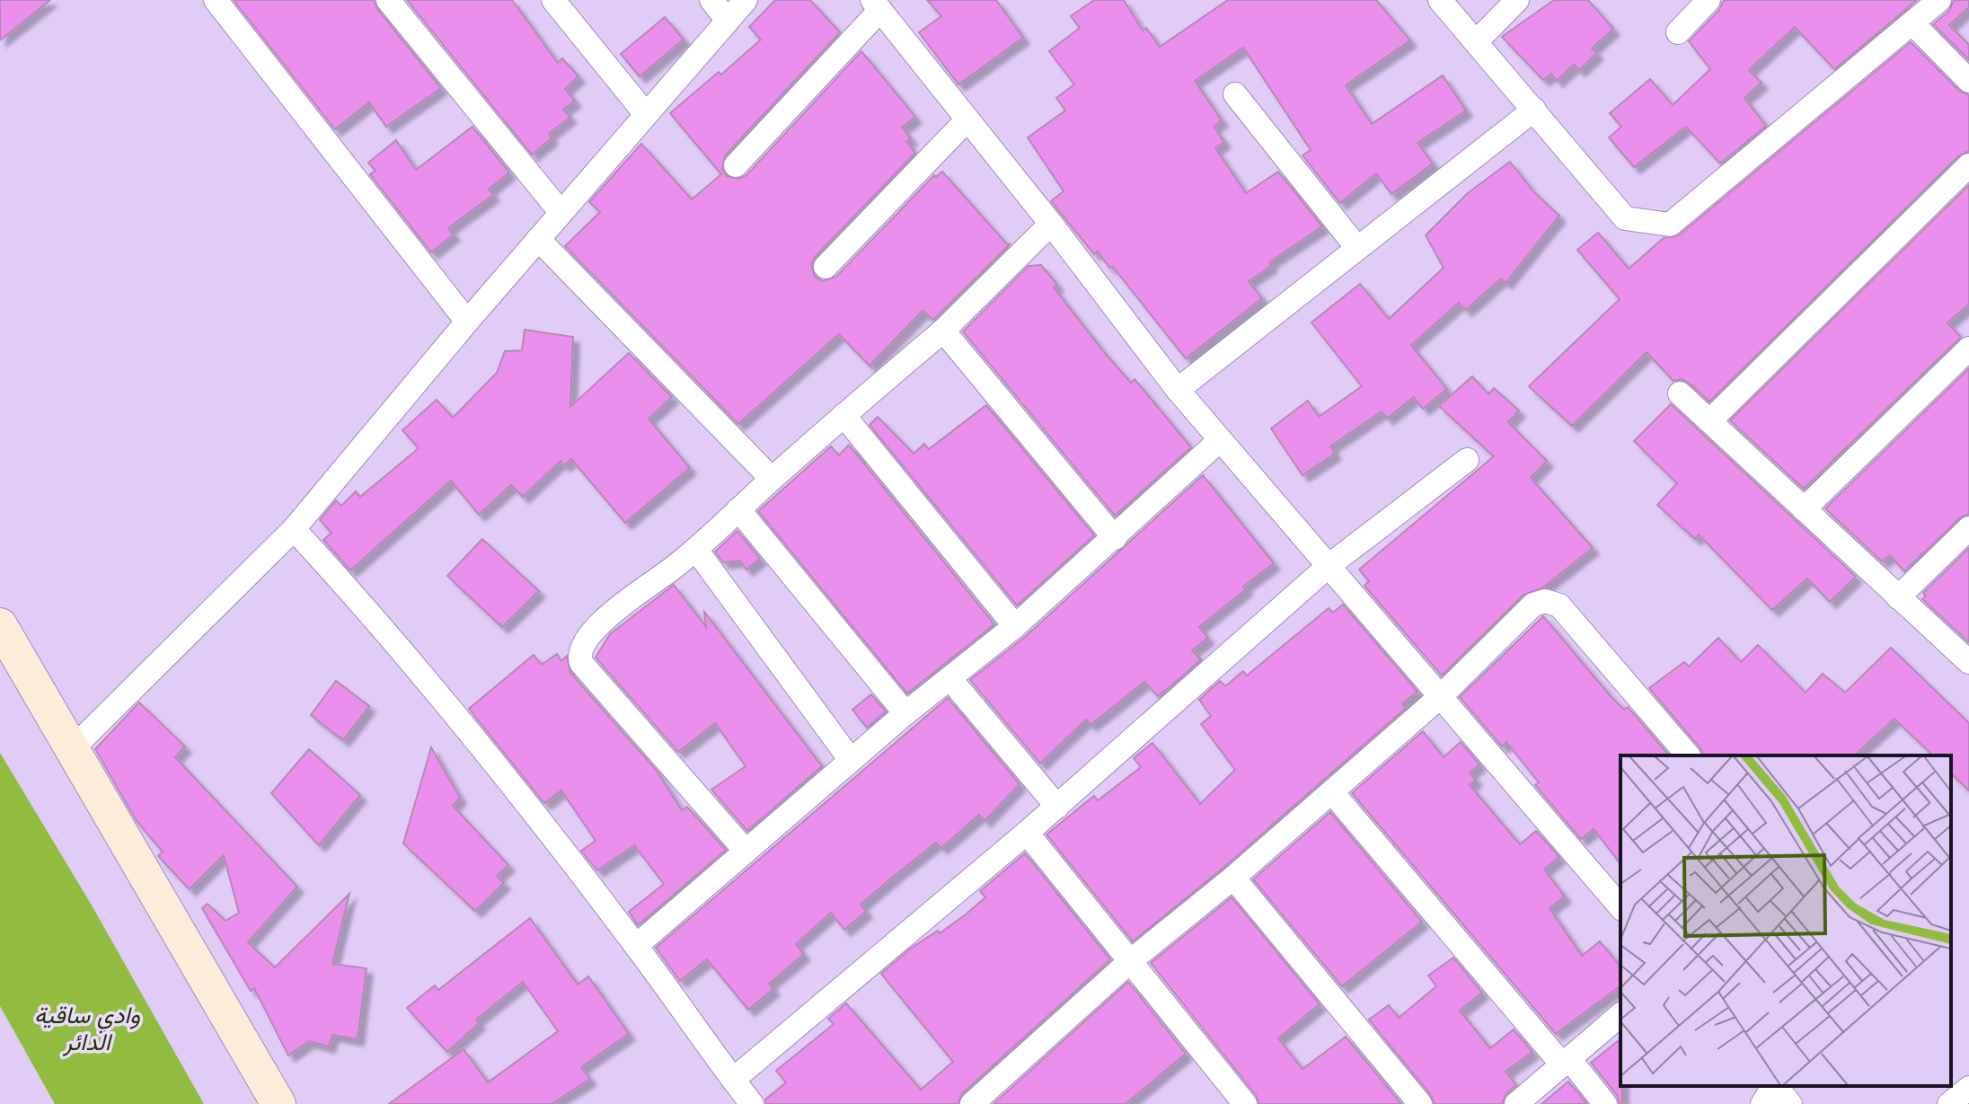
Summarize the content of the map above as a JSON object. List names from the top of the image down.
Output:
{
  "water": ["وادي ساقية الدائر"]
}
